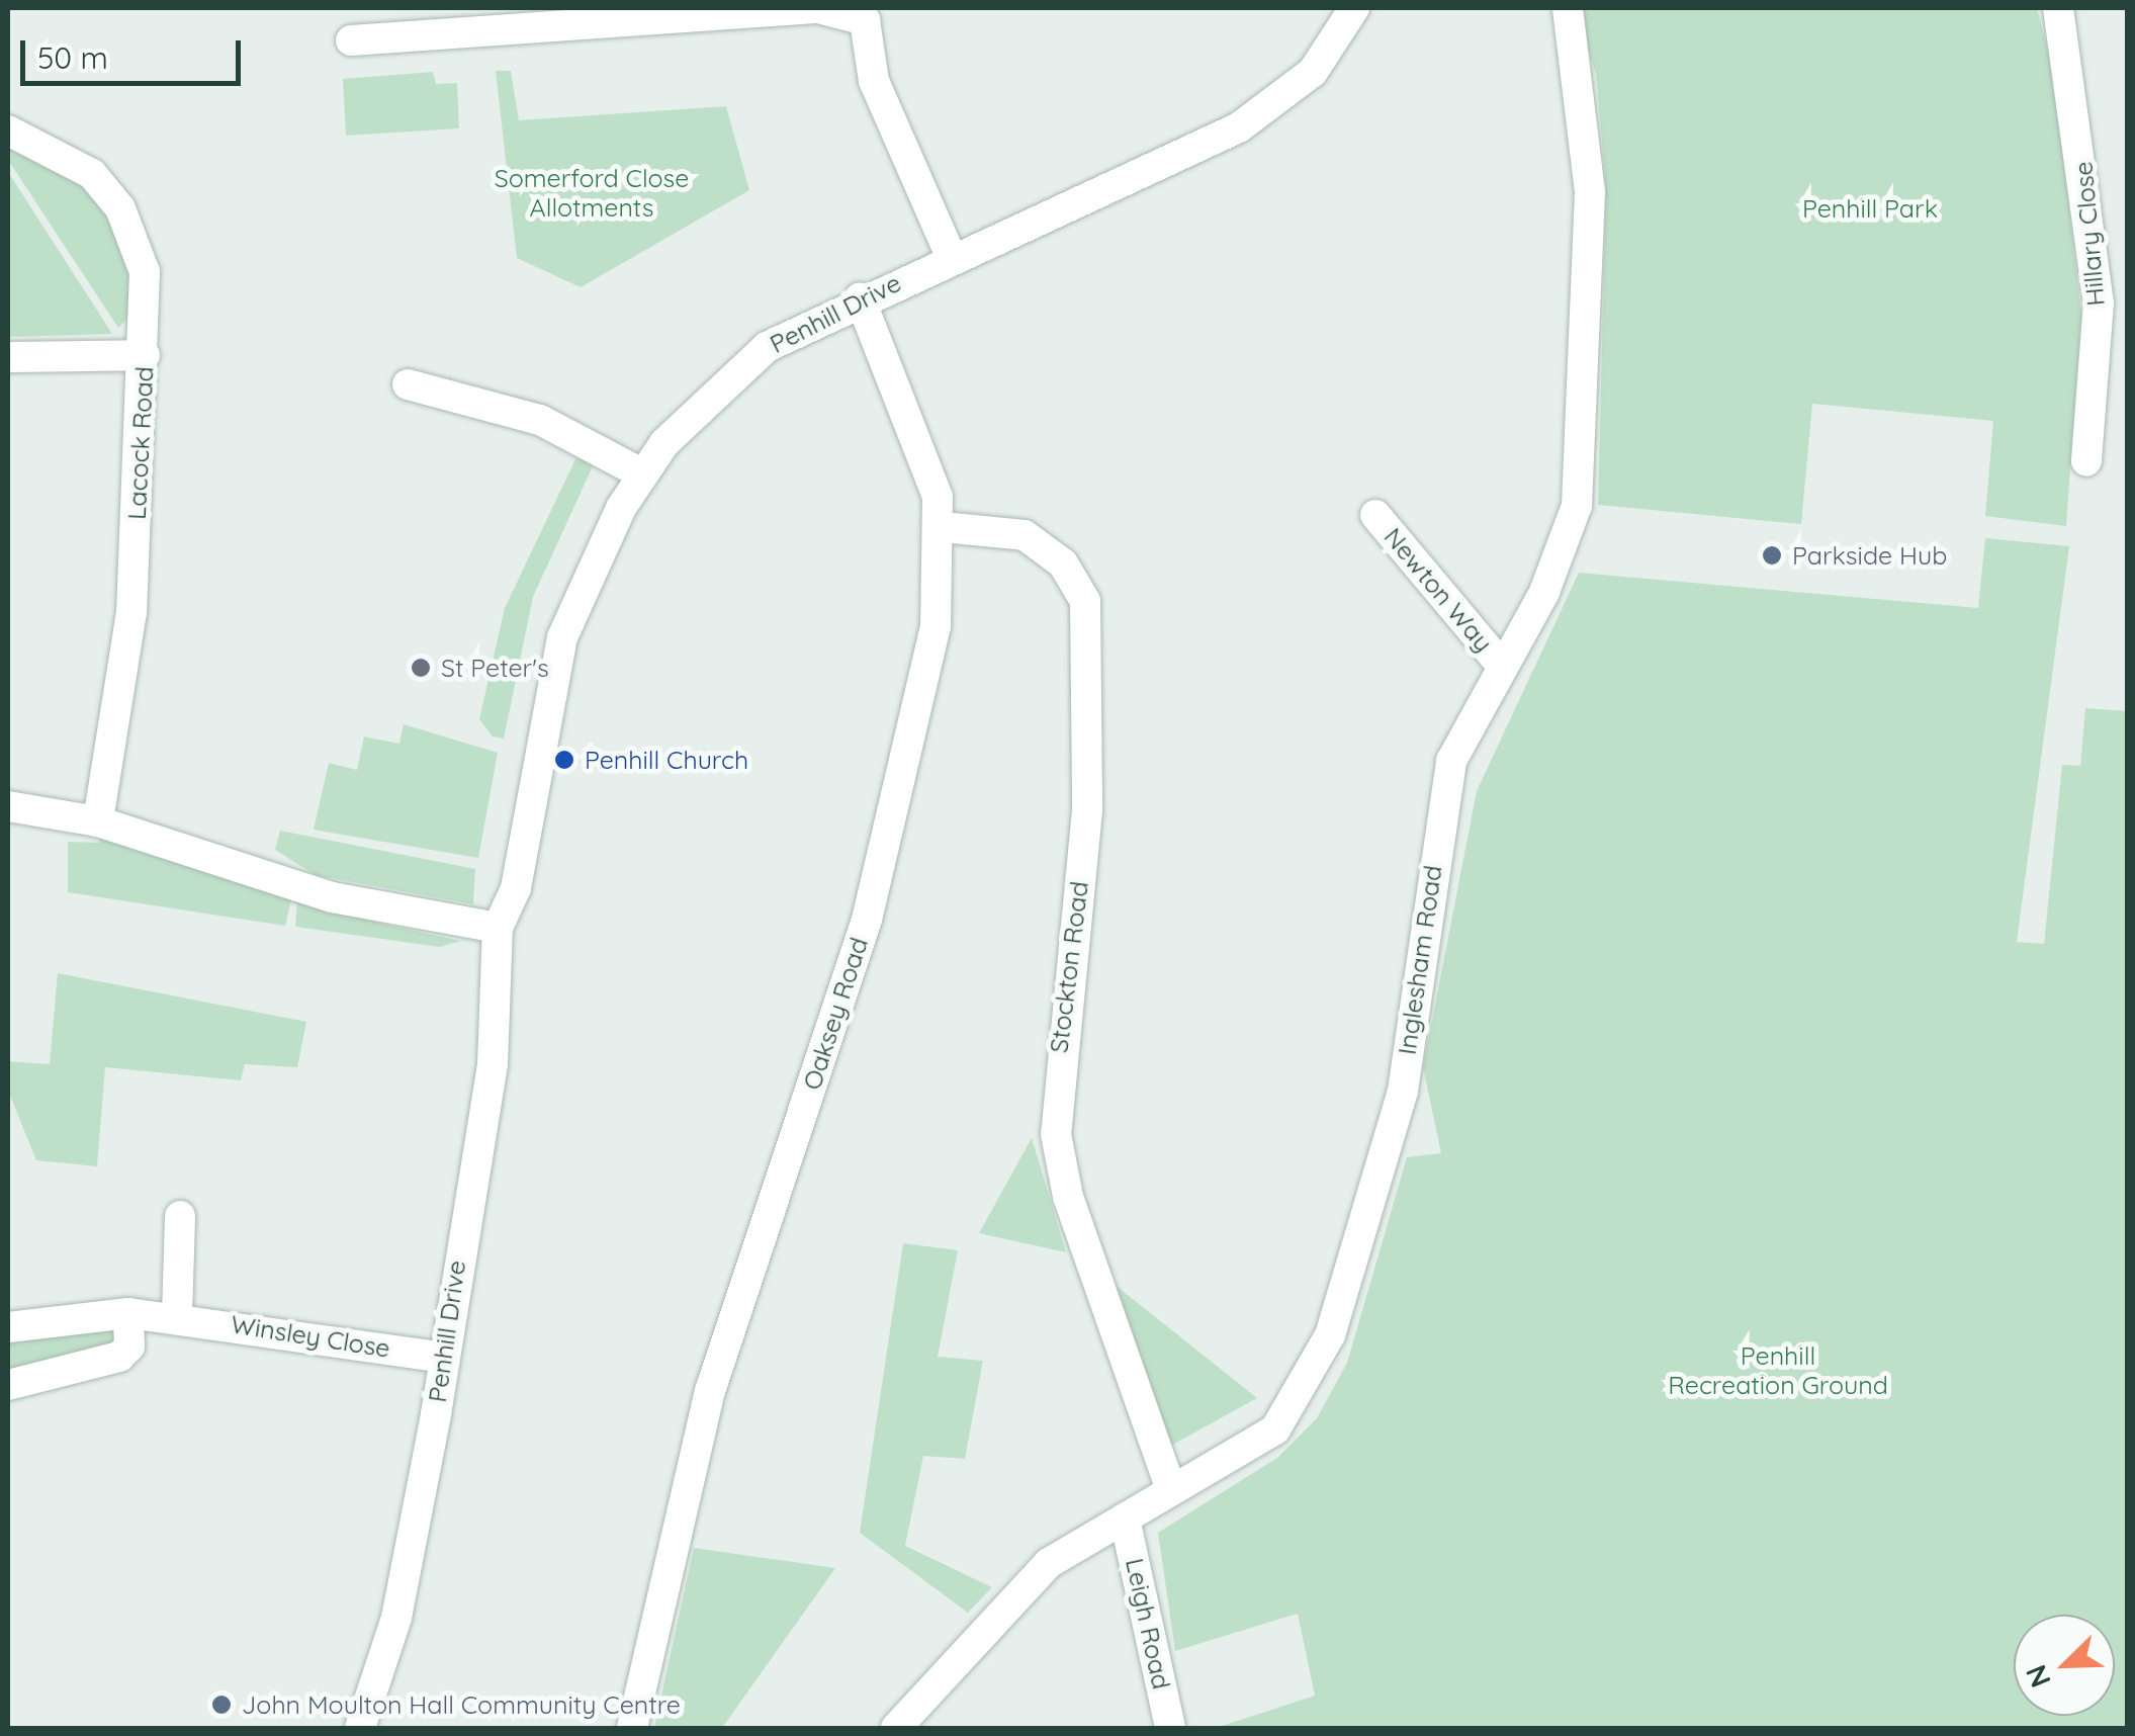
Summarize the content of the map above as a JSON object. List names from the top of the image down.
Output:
{
  "streets": {
    "street": [
      "Hillary Close",
      "Penhill Drive",
      "Lacock Road",
      "Newton Way",
      "Inglesham Road",
      "Stockton Road",
      "Oaksey Road",
      "Winsley Close",
      "Leigh Road"
    ]
  },
  "crossings": [
    ["Penhill Drive", "Oaksey Road"],
    ["Penhill Drive", "Winsley Close"],
    ["Newton Way", "Inglesham Road"],
    ["Inglesham Road", "Stockton Road"],
    ["Inglesham Road", "Leigh Road"],
    ["Stockton Road", "Oaksey Road"]
  ],
  "parks": ["Somerford Close Allotments", "Penhill Park", "Penhill Recreation Ground"],
  "places": [
    "Parkside Hub",
    "St Peter's",
    "Penhill Church",
    "John Moulton Hall Community Centre"
  ],
  "scale_bar": "50 m",
  "north": "bottom left"
}
